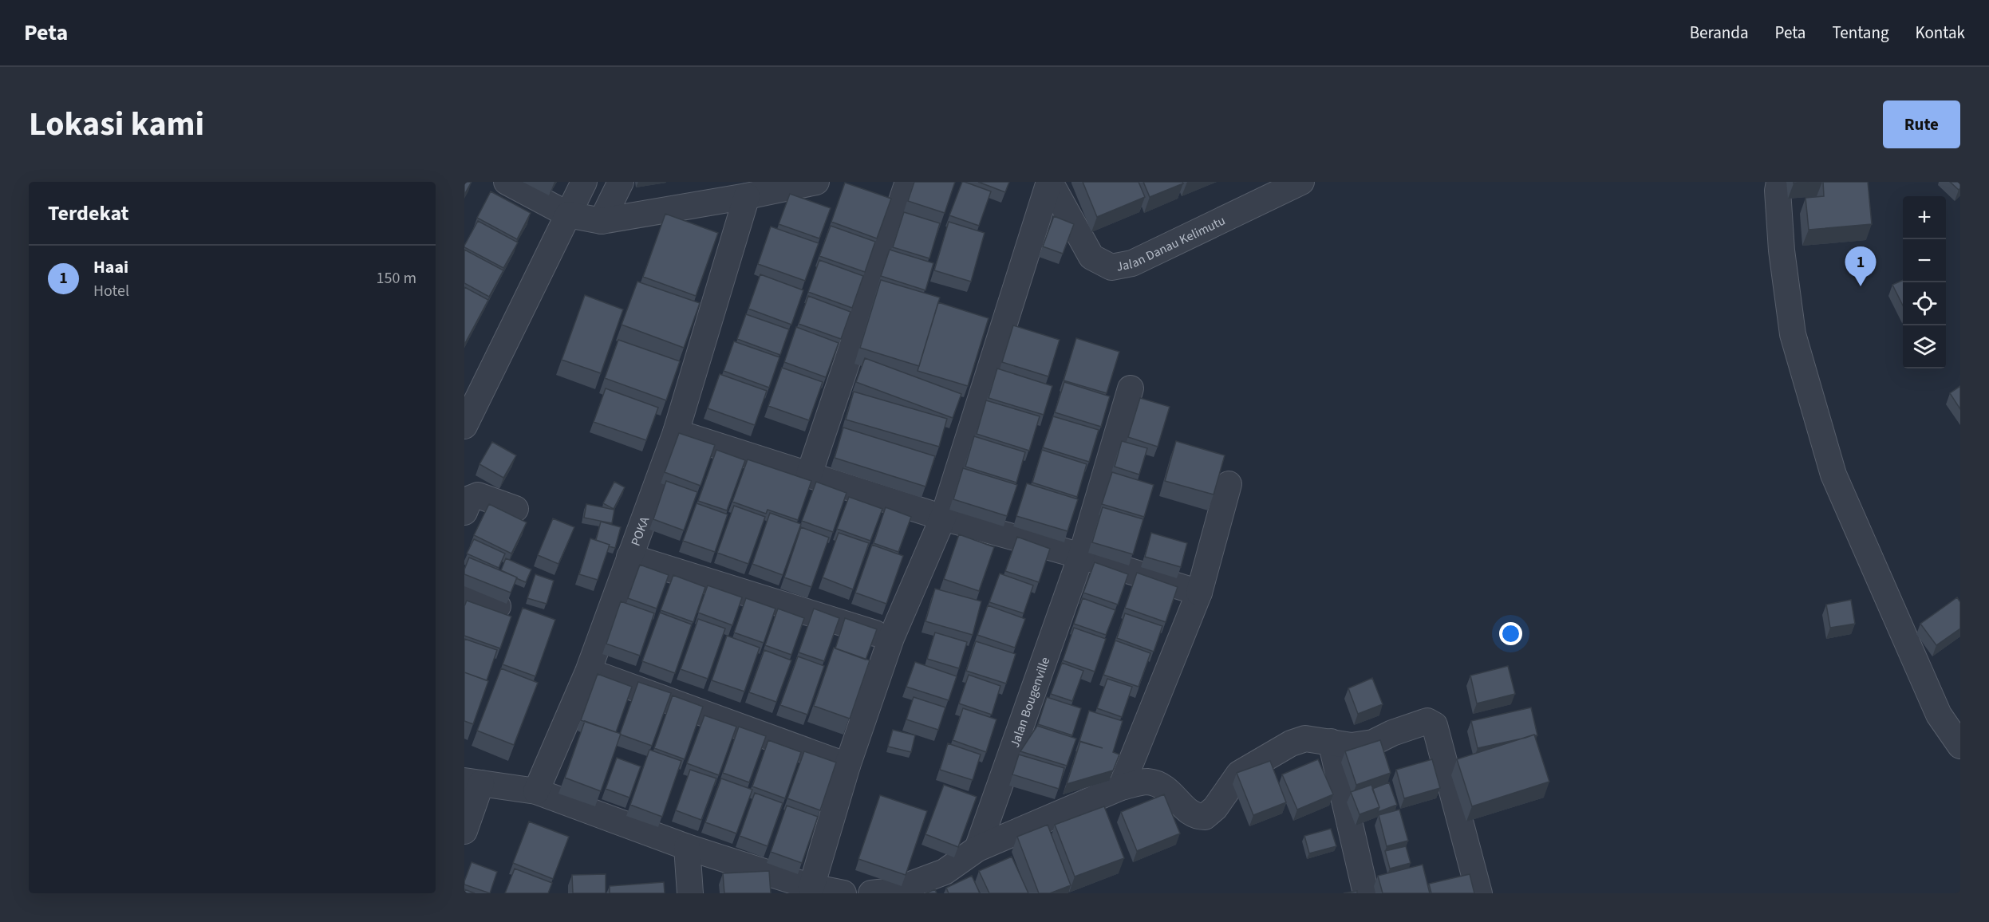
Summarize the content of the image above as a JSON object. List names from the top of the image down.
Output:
{
  "streets": {
    "street": ["Jalan Danau Kelimutu", "POKA", "Jalan Bougenville"]
  },
  "page": {
    "header": "Peta",
    "nav": [
      "Beranda",
      "Peta",
      "Tentang",
      "Kontak"
    ],
    "title": "Lokasi kami",
    "buttons": "Rute",
    "heading": "Terdekat",
    "map_buttons": ["+", "−"],
    "list": [
      {
        "mark": "1",
        "name": "Haai",
        "note": "Hotel",
        "value": "150 m"
      }
    ],
    "pins": "1"
  }
}
